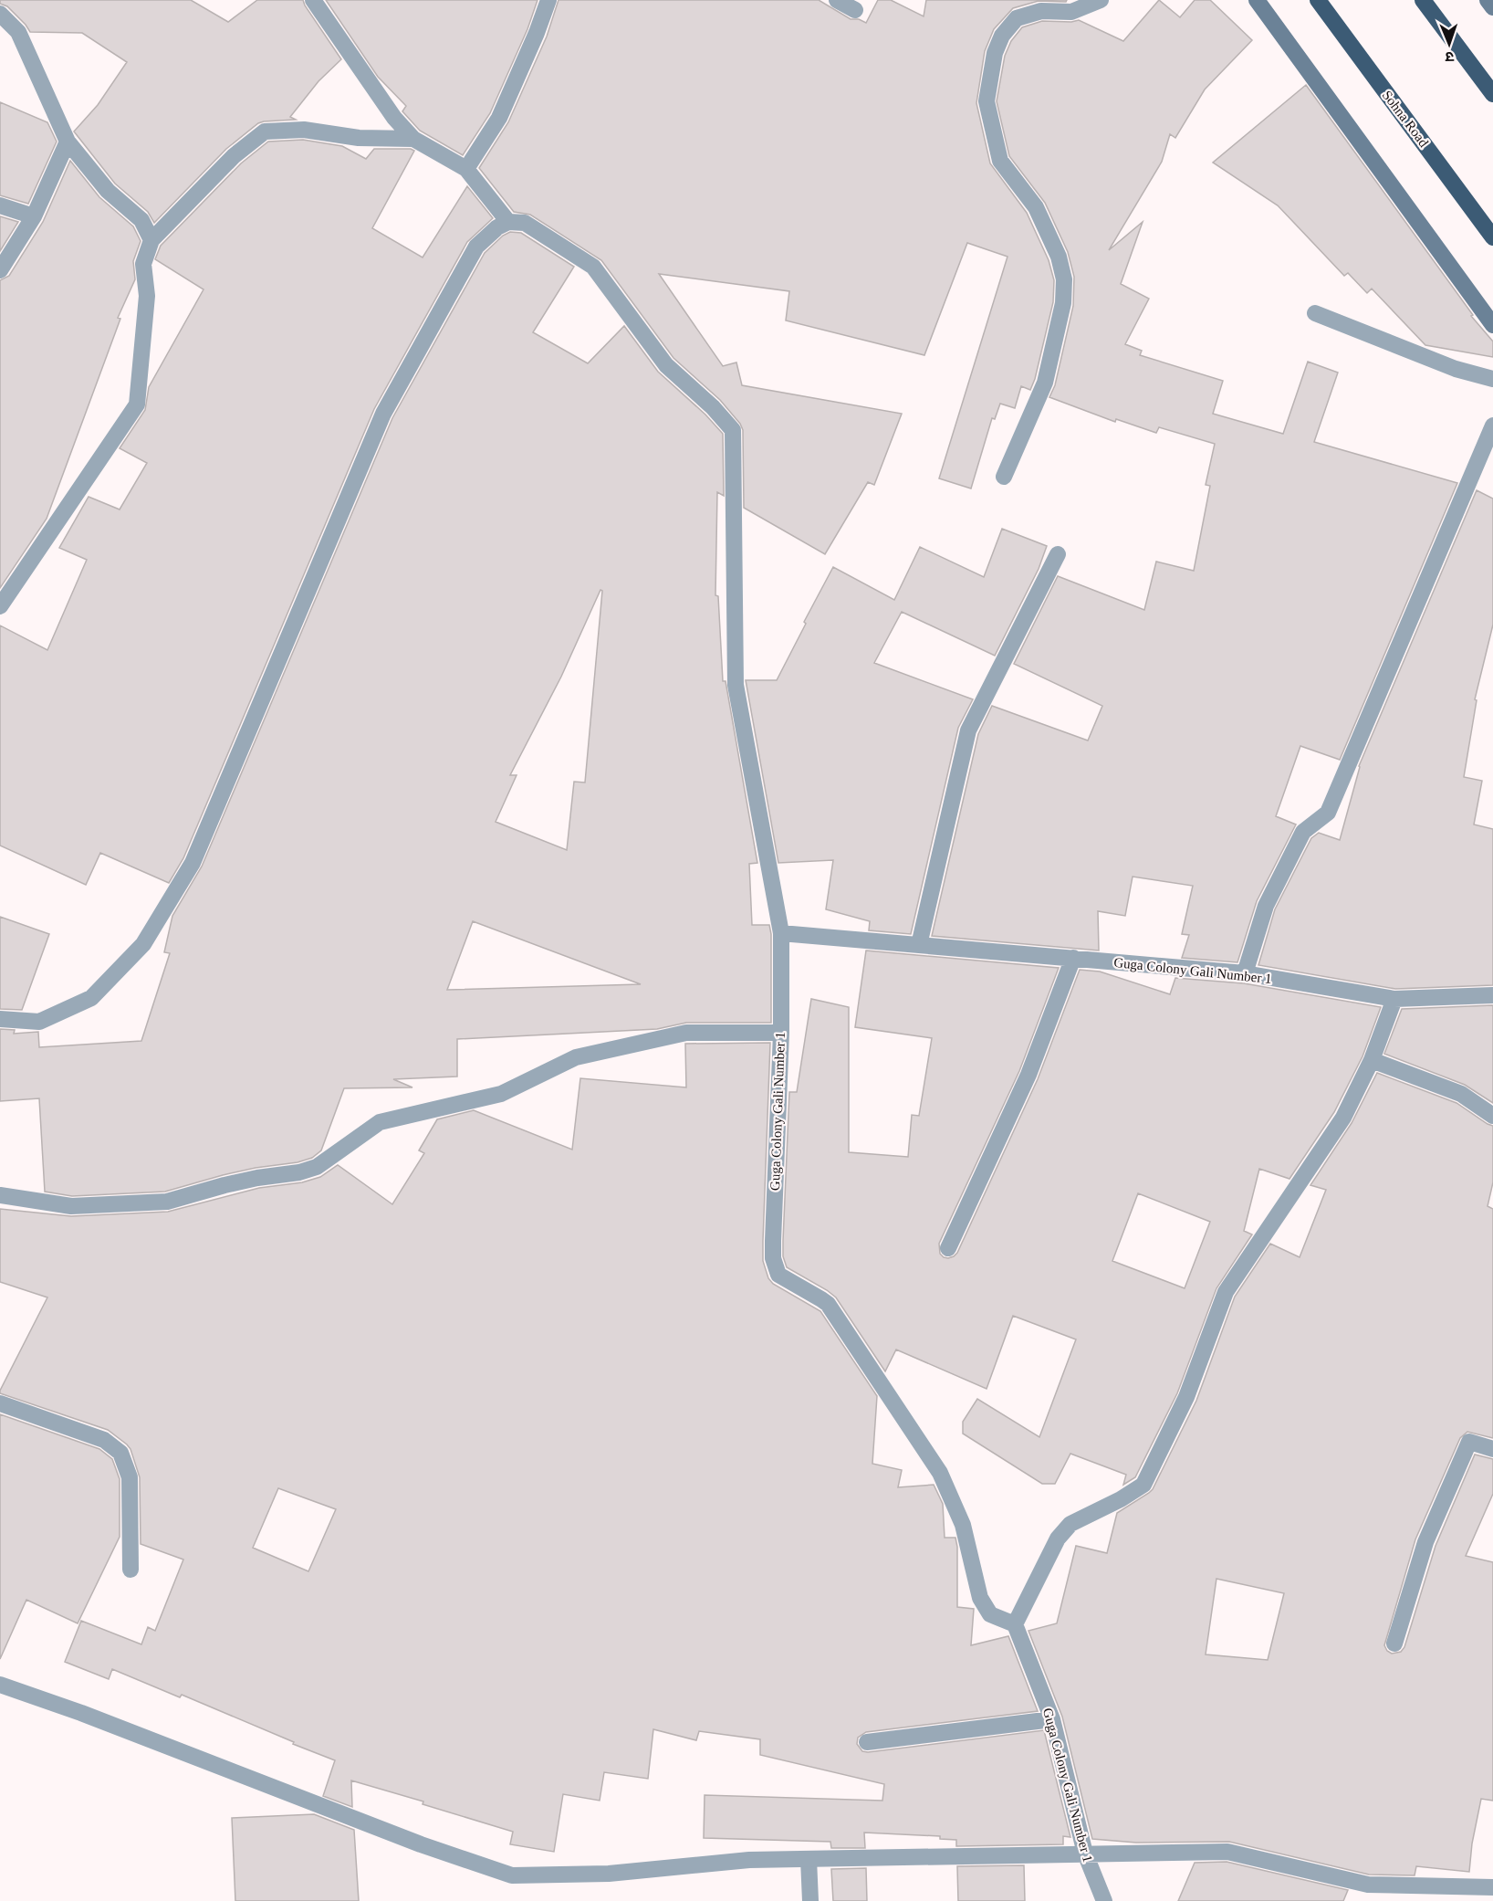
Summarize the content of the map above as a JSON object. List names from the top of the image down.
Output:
{
  "streets": {
    "highway": ["Sohna Road"],
    "street": ["Guga Colony Gali Number 1"]
  },
  "north": "bottom"
}
